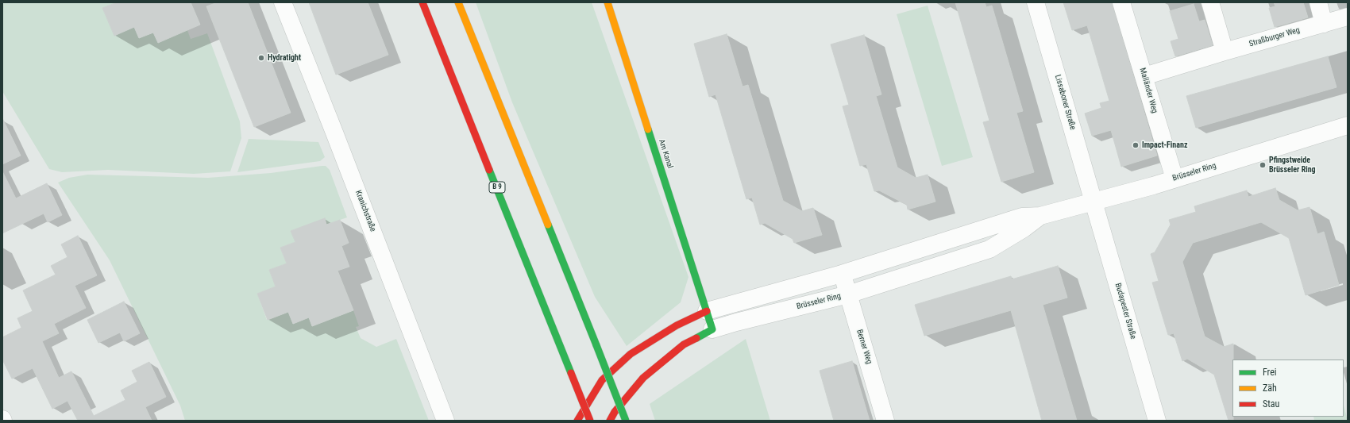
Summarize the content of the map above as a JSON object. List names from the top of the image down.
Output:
{
  "streets": {
    "main road": ["Am Kanal", "Brüsseler Ring", "B 9"],
    "street": [
      "Straßburger Weg",
      "Mailänder Weg",
      "Lissaboner Straße",
      "Kranichstraße",
      "Budapester Straße",
      "Berner Weg"
    ]
  },
  "crossings": [
    ["Straßburger Weg", "Mailänder Weg"],
    ["Mailänder Weg", "Brüsseler Ring"],
    ["Lissaboner Straße", "Brüsseler Ring"],
    ["Lissaboner Straße", "Budapester Straße"],
    ["Am Kanal", "Brüsseler Ring"],
    ["Brüsseler Ring", "Budapester Straße"],
    ["Brüsseler Ring", "Berner Weg"]
  ],
  "places": ["Hydratight", "Impact-Finanz", "Pfingstweide Brüsseler Ring"],
  "legend": ["Frei", "Zäh", "Stau"]
}
